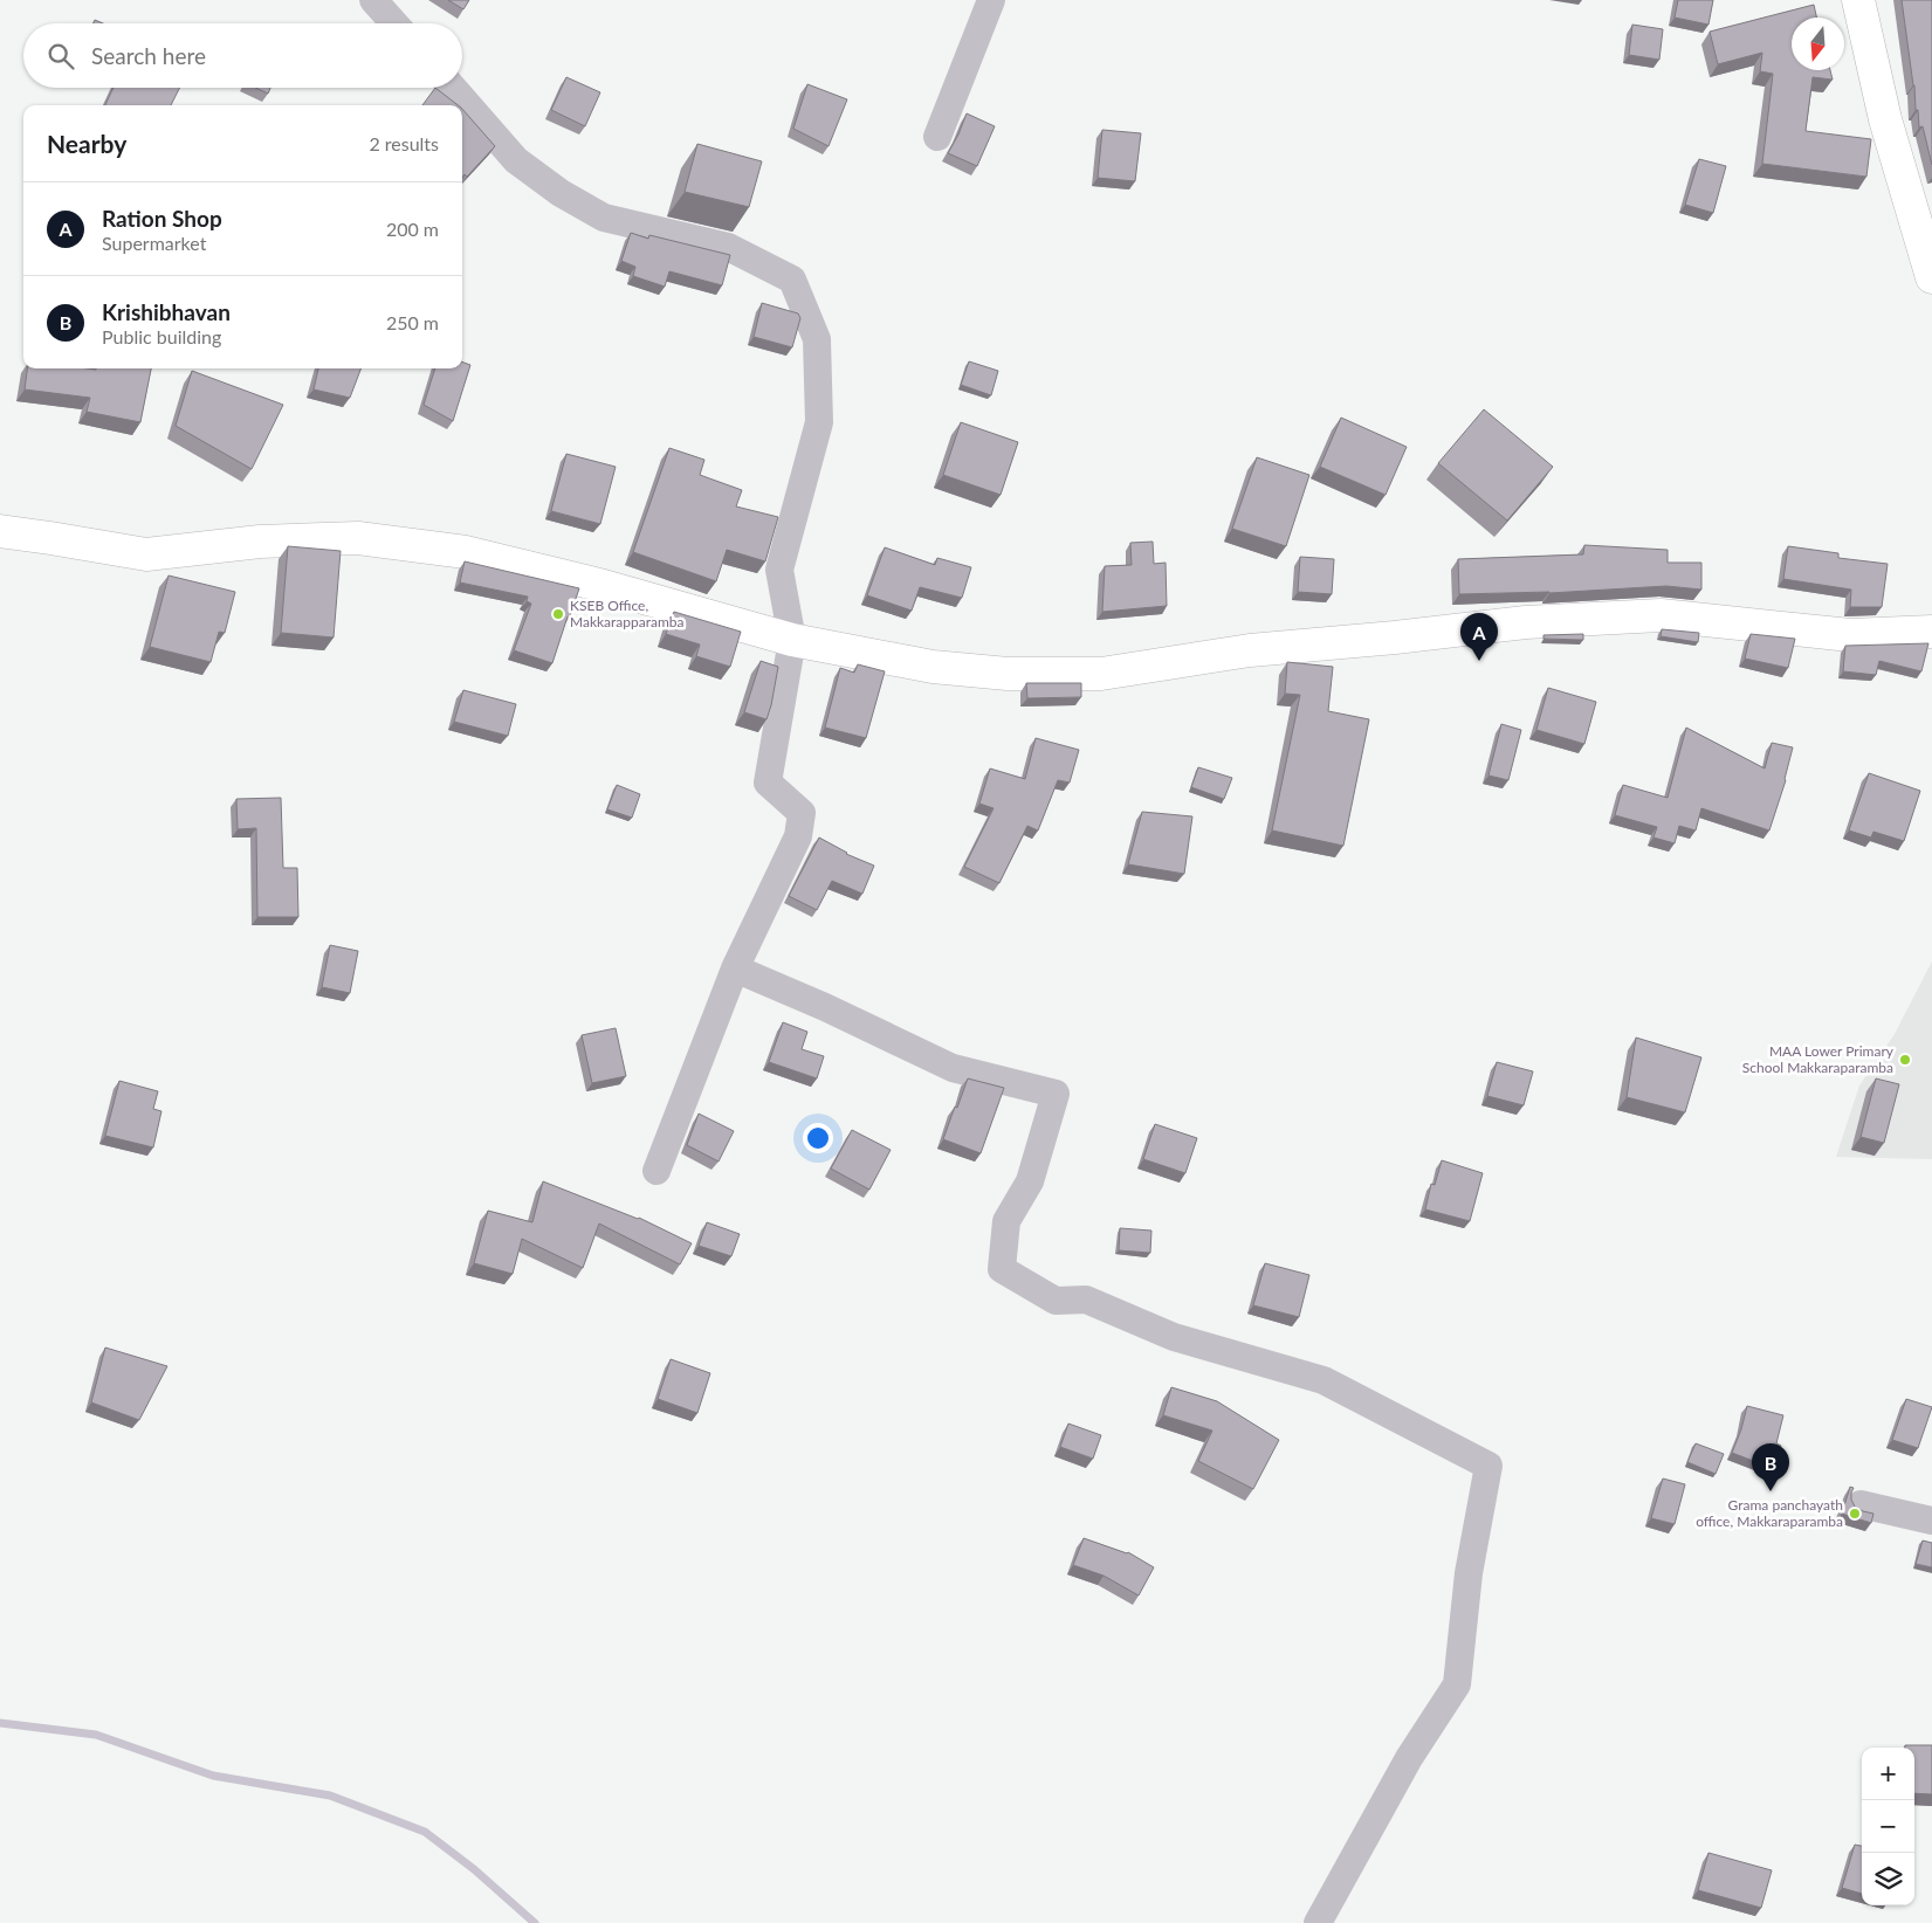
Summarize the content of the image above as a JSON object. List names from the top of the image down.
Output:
{
  "places": ["KSEB Office, Makkarapparamba", "MAA Lower Primary School Makkaraparamba", "Grama panchayath office, Makkaraparamba"],
  "north": "bottom",
  "page": {
    "search": "Search here",
    "heading": ["Nearby", "2 results"],
    "list": [
      {
        "mark": "A",
        "name": "Ration Shop",
        "note": "Supermarket",
        "value": "200 m"
      },
      {
        "mark": "B",
        "name": "Krishibhavan",
        "note": "Public building",
        "value": "250 m"
      }
    ],
    "pins": ["A", "B"],
    "map_buttons": ["+", "−"]
  }
}
